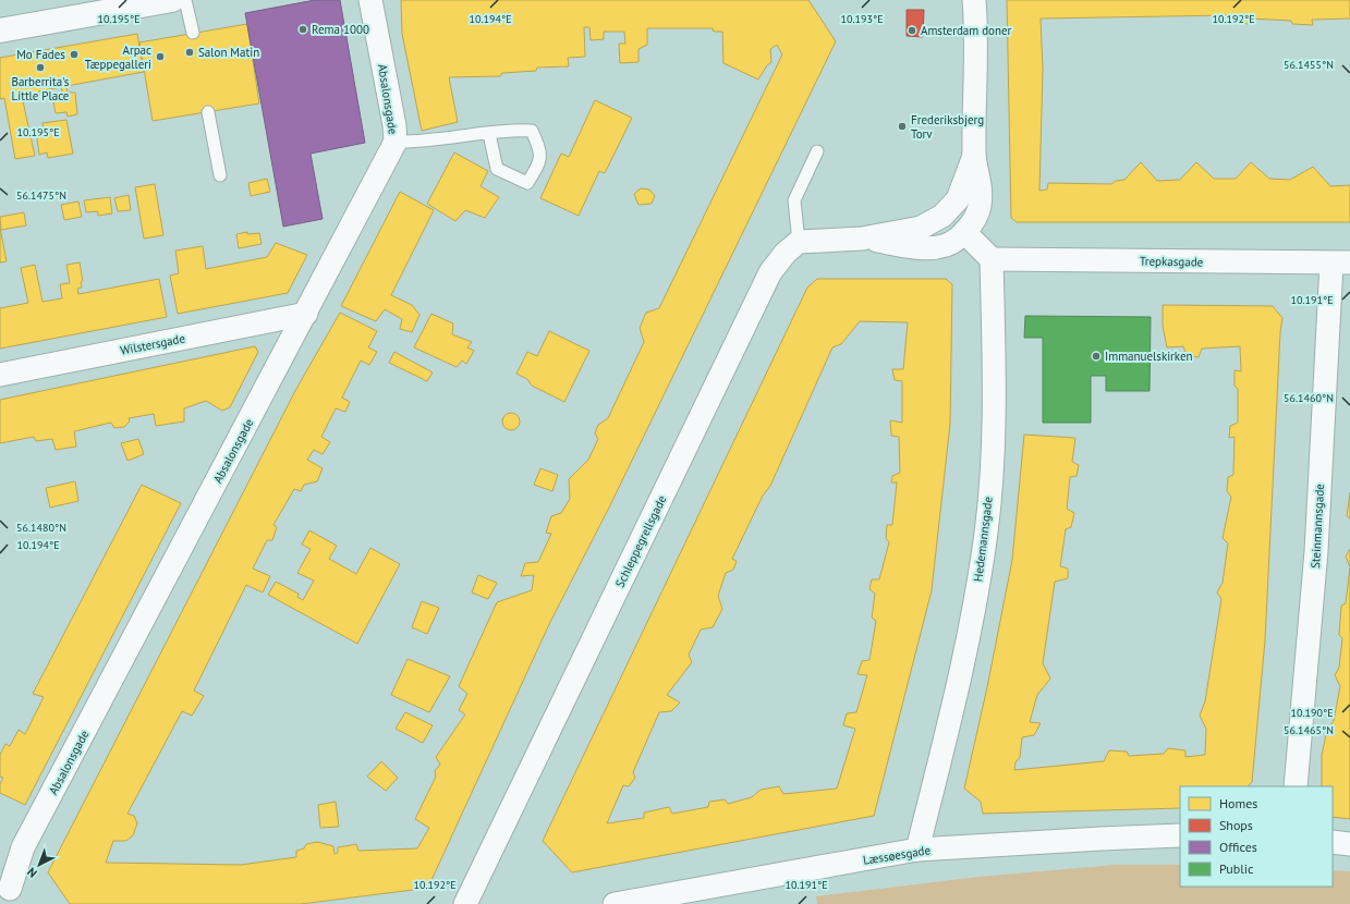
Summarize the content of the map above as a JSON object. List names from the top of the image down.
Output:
{
  "streets": {
    "street": [
      "Absalonsgade",
      "Trepkasgade",
      "Wilstersgade",
      "Steinmannsgade",
      "Hedemannsgade",
      "Schleppegrellsgade",
      "Læssøesgade"
    ]
  },
  "crossings": [
    ["Absalonsgade", "Wilstersgade"],
    ["Trepkasgade", "Steinmannsgade"],
    ["Trepkasgade", "Hedemannsgade"],
    ["Hedemannsgade", "Læssøesgade"]
  ],
  "places": [
    "Rema 1000",
    "Amsterdam doner",
    "Salon Matin",
    "Mo Fades",
    "Arpac Tæppegalleri",
    "Barberrita's Little Place",
    "Frederiksbjerg Torv",
    "Immanuelskirken"
  ],
  "legend": [
    "Homes",
    "Shops",
    "Offices",
    "Public"
  ],
  "north": "bottom left",
  "coordinates": [
    "10.195°E",
    "10.194°E",
    "10.193°E",
    "10.192°E",
    "56.1455°N",
    "56.1475°N",
    "10.191°E",
    "56.1460°N",
    "56.1480°N",
    "10.190°E",
    "56.1465°N"
  ]
}
